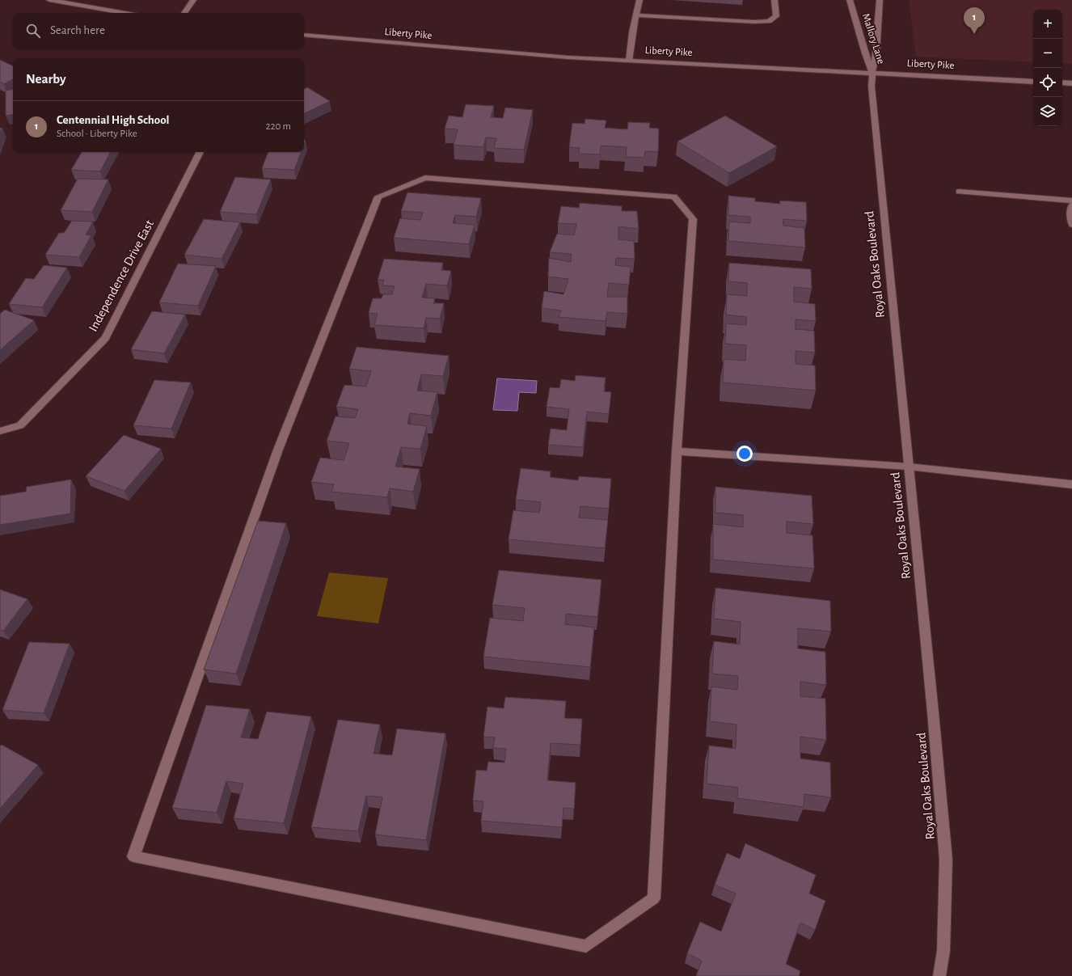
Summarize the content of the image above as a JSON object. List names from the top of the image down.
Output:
{
  "streets": {
    "street": [
      "Liberty Pike",
      "Mallory Lane",
      "Royal Oaks Boulevard",
      "Independence Drive East"
    ]
  },
  "crossings": [
    ["Liberty Pike", "Mallory Lane"],
    ["Liberty Pike", "Royal Oaks Boulevard"],
    ["Mallory Lane", "Royal Oaks Boulevard"]
  ],
  "page": {
    "pins": "1",
    "map_buttons": ["+", "−"],
    "search": "Search here",
    "heading": "Nearby",
    "list": [
      {
        "mark": "1",
        "name": "Centennial High School",
        "note": "School · Liberty Pike",
        "value": "220 m"
      }
    ]
  }
}
